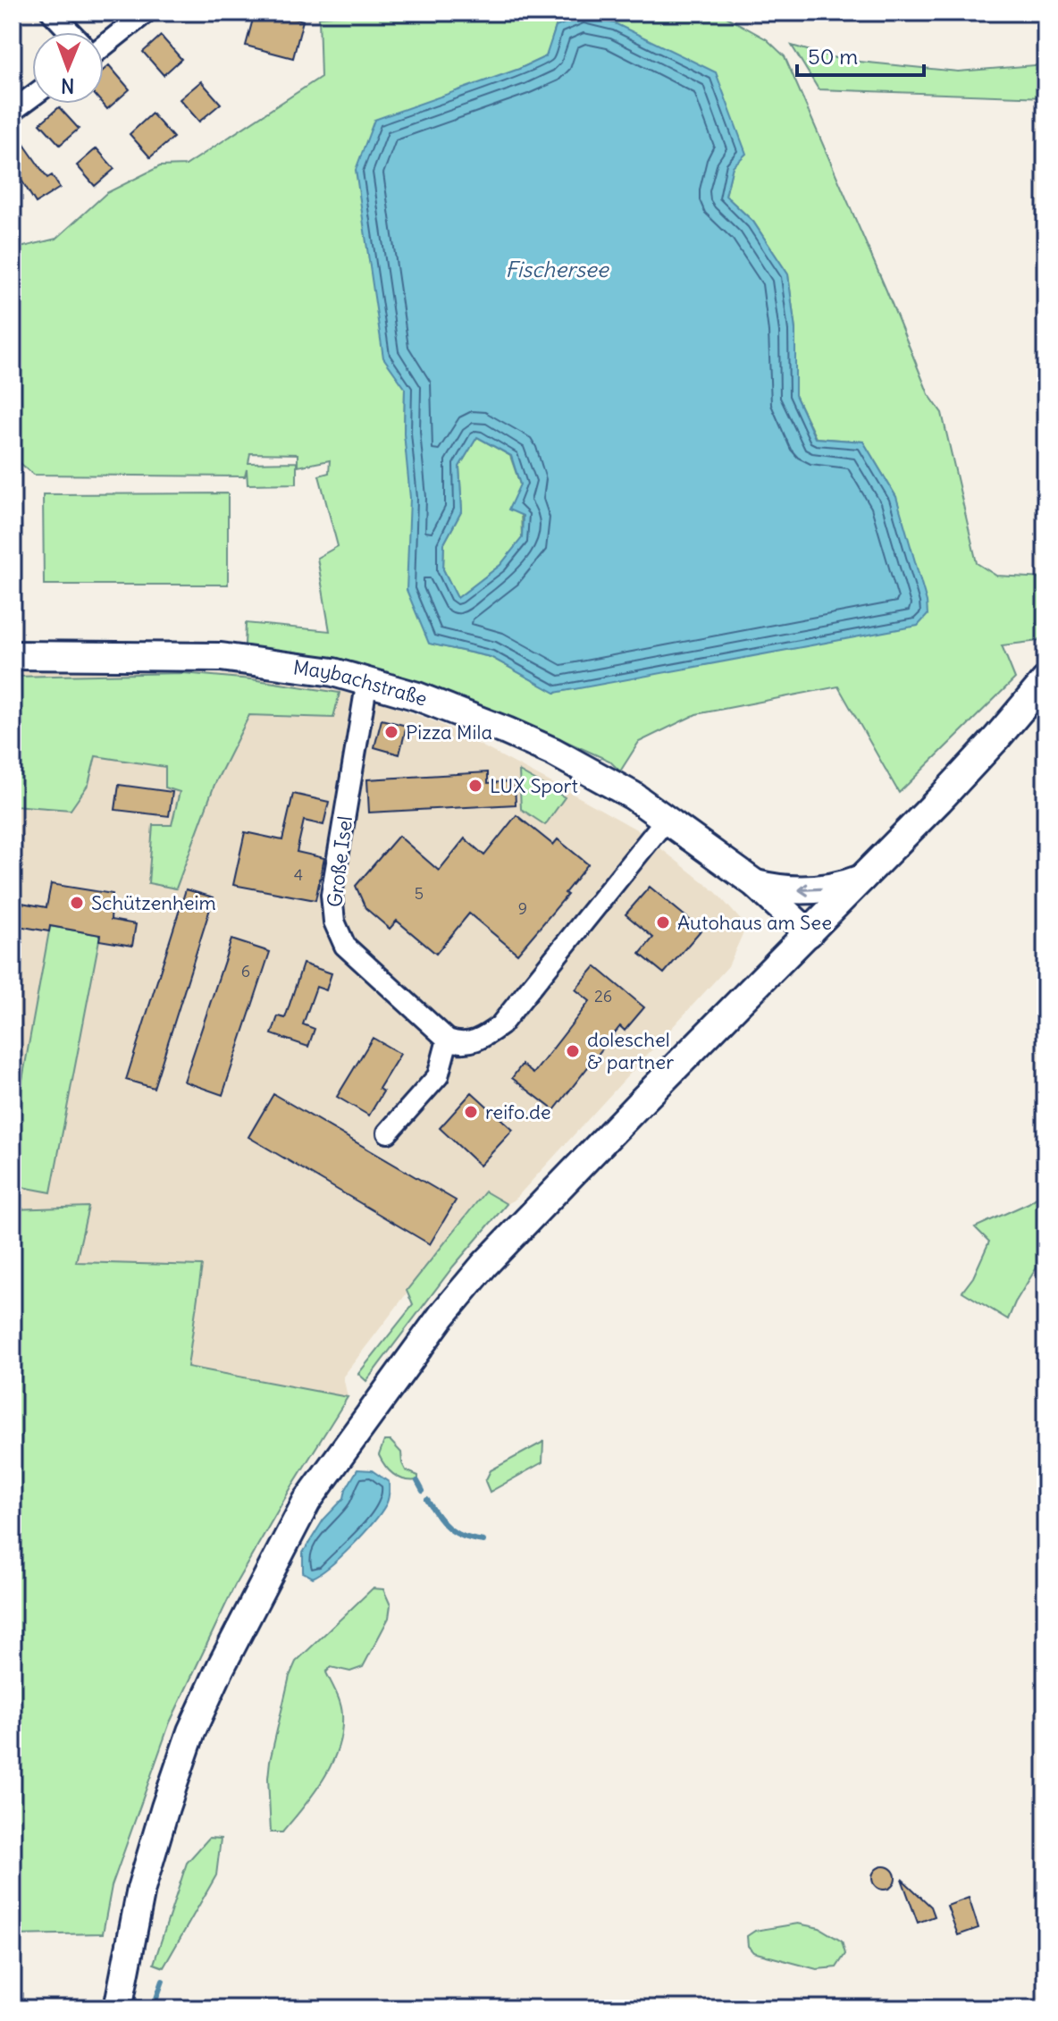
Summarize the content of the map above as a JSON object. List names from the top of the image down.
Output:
{
  "streets": {
    "street": ["Maybachstraße", "Große Isel"]
  },
  "crossings": [
    ["Maybachstraße", "Große Isel"]
  ],
  "water": ["Fischersee"],
  "places": [
    "Pizza Mila",
    "LUX Sport",
    "Schützenheim",
    "Autohaus am See",
    "doleschel & partner",
    "reifo.de"
  ],
  "house_numbers": [
    "4",
    "5",
    "9",
    "6",
    "26"
  ],
  "scale_bar": "50 m",
  "north": "bottom"
}
